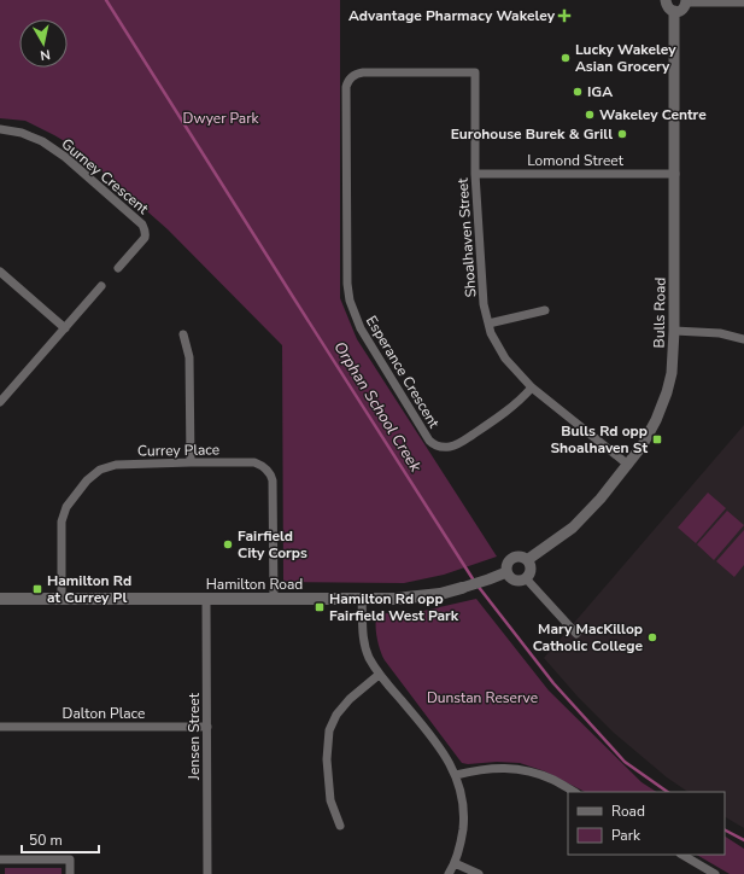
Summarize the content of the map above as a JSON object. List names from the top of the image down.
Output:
{
  "streets": {
    "main road": ["Hamilton Road"],
    "street": [
      "Lomond Street",
      "Gurney Crescent",
      "Shoalhaven Street",
      "Bulls Road",
      "Esperance Crescent",
      "Currey Place",
      "Dalton Place",
      "Jensen Street"
    ]
  },
  "crossings": [
    ["Lomond Street", "Shoalhaven Street"],
    ["Lomond Street", "Bulls Road"],
    ["Shoalhaven Street", "Bulls Road"],
    ["Shoalhaven Street", "Esperance Crescent"],
    ["Bulls Road", "Hamilton Road"],
    ["Currey Place", "Hamilton Road"],
    ["Hamilton Road", "Jensen Street"],
    ["Dalton Place", "Jensen Street"]
  ],
  "water": ["Orphan School Creek"],
  "parks": ["Dwyer Park", "Dunstan Reserve"],
  "places": {
    "health": ["Advantage Pharmacy Wakeley"],
    "other": [
      "Lucky Wakeley Asian Grocery",
      "IGA",
      "Wakeley Centre",
      "Eurohouse Burek & Grill",
      "Fairfield City Corps",
      "Mary MacKillop Catholic College"
    ],
    "transit": ["Bulls Rd opp Shoalhaven St", "Hamilton Rd at Currey Pl", "Hamilton Rd opp Fairfield West Park"]
  },
  "legend": ["Road", "Park"],
  "scale_bar": "50 m",
  "north": "bottom"
}
